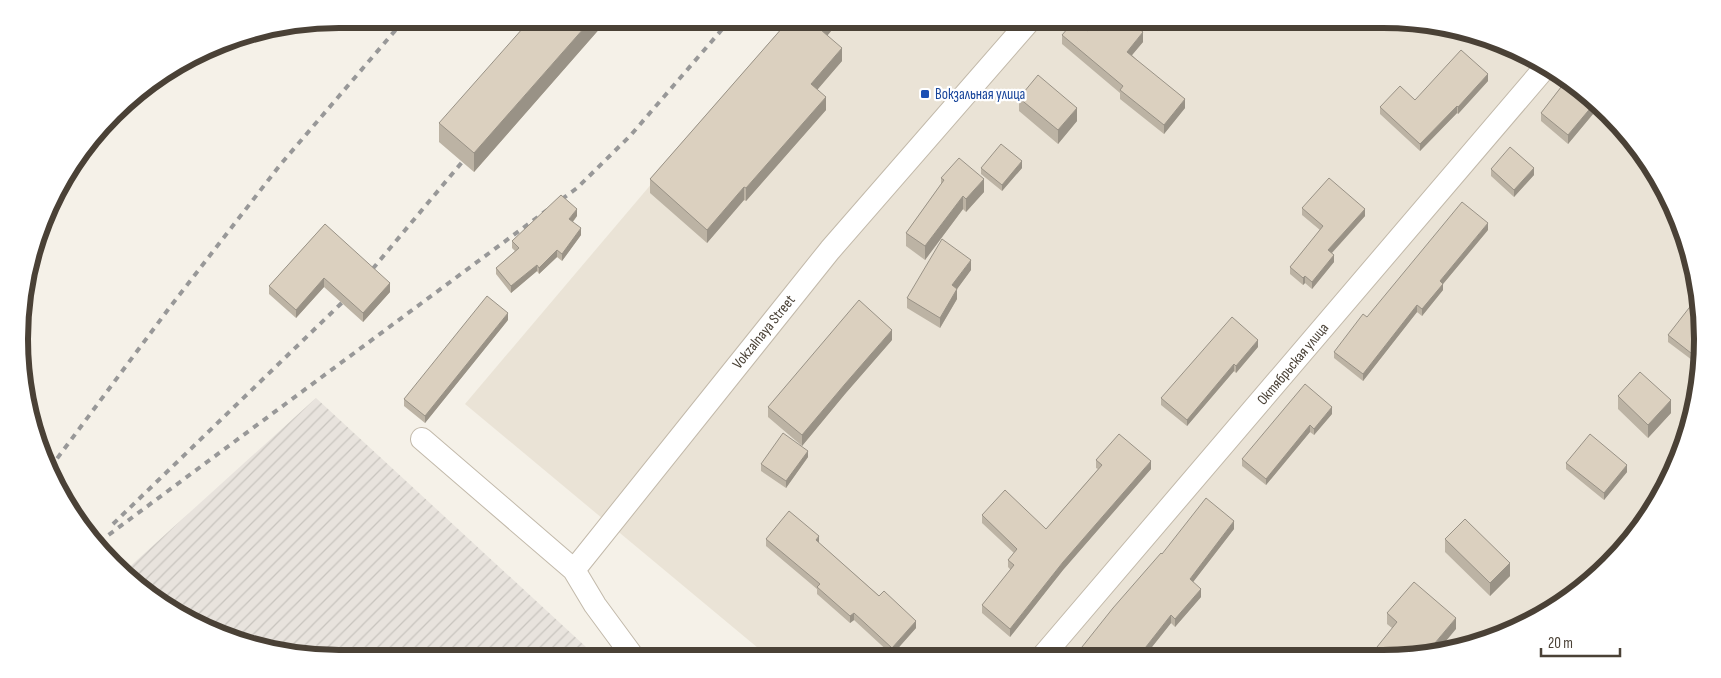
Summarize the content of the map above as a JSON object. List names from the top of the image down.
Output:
{
  "streets": {
    "street": ["Vokzalnaya Street", "Октябрьская улица"]
  },
  "places": {
    "transit": ["Вокзальная улица"]
  },
  "scale_bar": "20 m"
}
